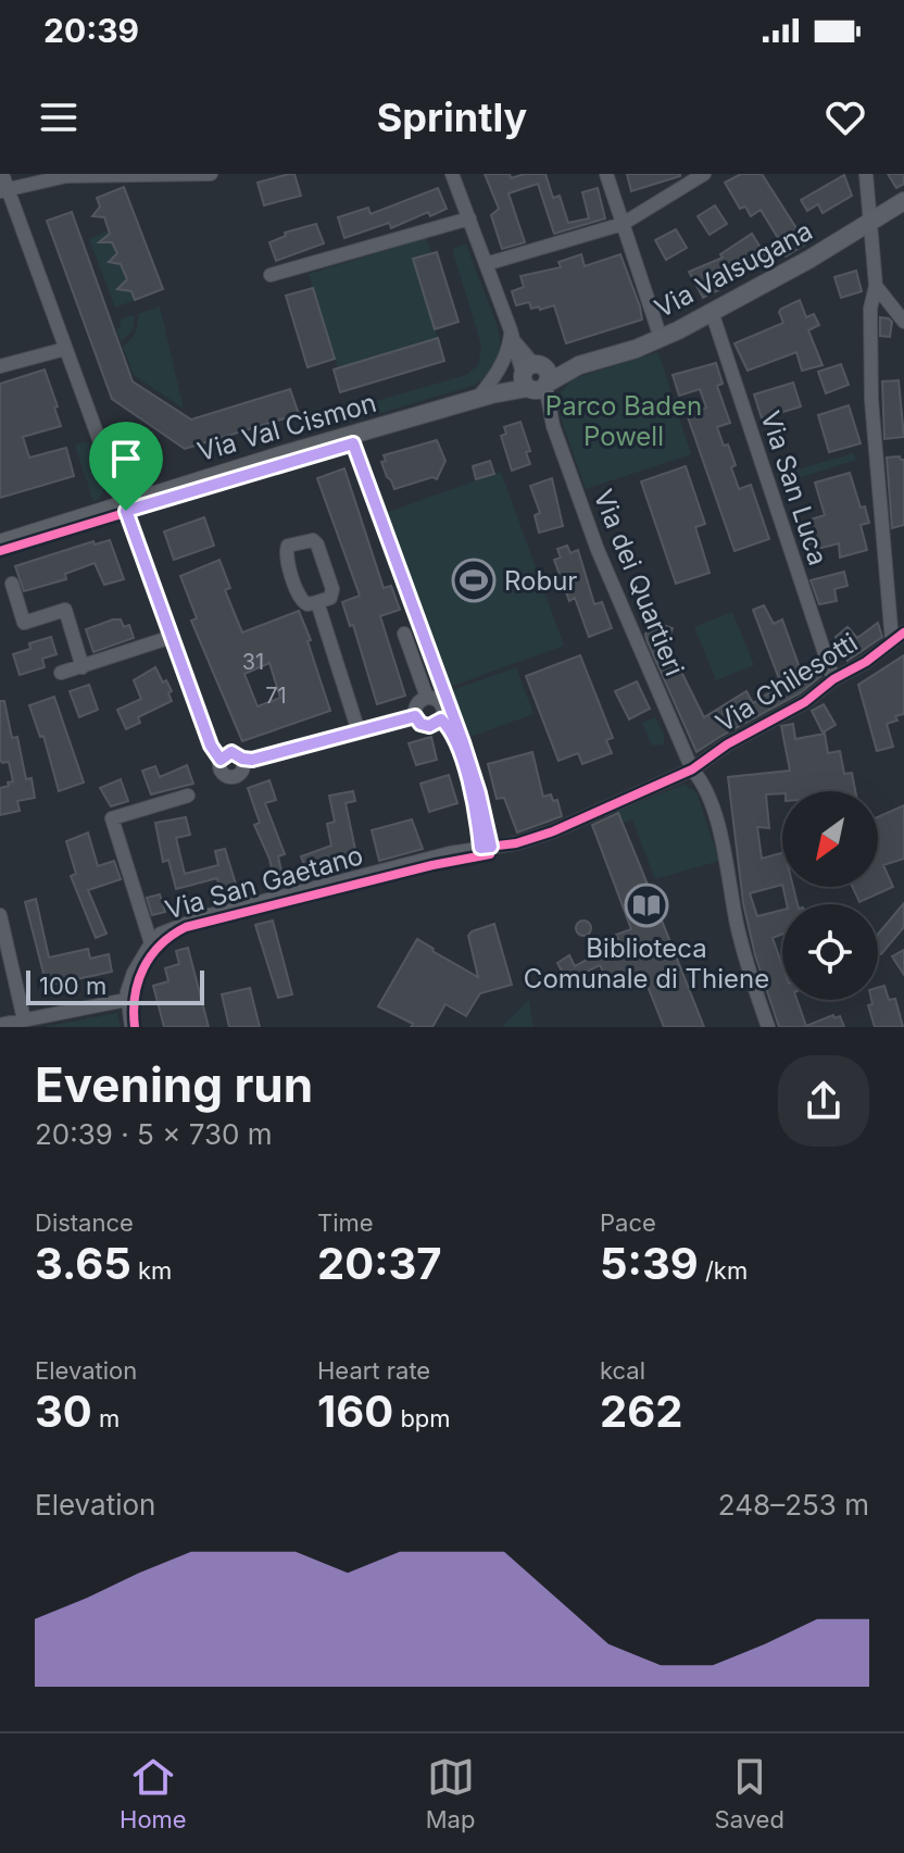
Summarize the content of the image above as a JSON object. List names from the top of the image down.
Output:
{
  "streets": {
    "main road": ["Via Valsugana", "Via Val Cismon"],
    "street": [
      "Via San Luca",
      "Via dei Quartieri",
      "Via Chilesotti",
      "Via San Gaetano"
    ]
  },
  "crossings": [
    ["Via Valsugana", "Via Val Cismon"],
    ["Via Valsugana", "Via San Luca"],
    ["Via Valsugana", "Via dei Quartieri"],
    ["Via Val Cismon", "Via dei Quartieri"],
    ["Via San Luca", "Via Chilesotti"],
    ["Via dei Quartieri", "Via Chilesotti"],
    ["Via dei Quartieri", "Via San Gaetano"],
    ["Via Chilesotti", "Via San Gaetano"]
  ],
  "parks": ["Parco Baden Powell"],
  "places": {
    "sports": ["Robur"],
    "library": ["Biblioteca Comunale di Thiene"]
  },
  "house_numbers": ["31", "71"],
  "scale_bar": "100 m",
  "north": "bottom left",
  "page": {
    "status": "20:39",
    "header": "Sprintly",
    "scale": "100 m",
    "heading": ["Evening run", "20:39 · 5 × 730 m"],
    "stats": [
      ["Distance", "3.65 km"],
      ["Time", "20:37"],
      ["Pace", "5:39 /km"],
      ["Elevation", "30 m"],
      ["Heart rate", "160 bpm"],
      ["kcal", "262"]
    ],
    "chart": ["Elevation", "248–253 m"],
    "tabs": ["Home", "Map", "Saved"]
  }
}
